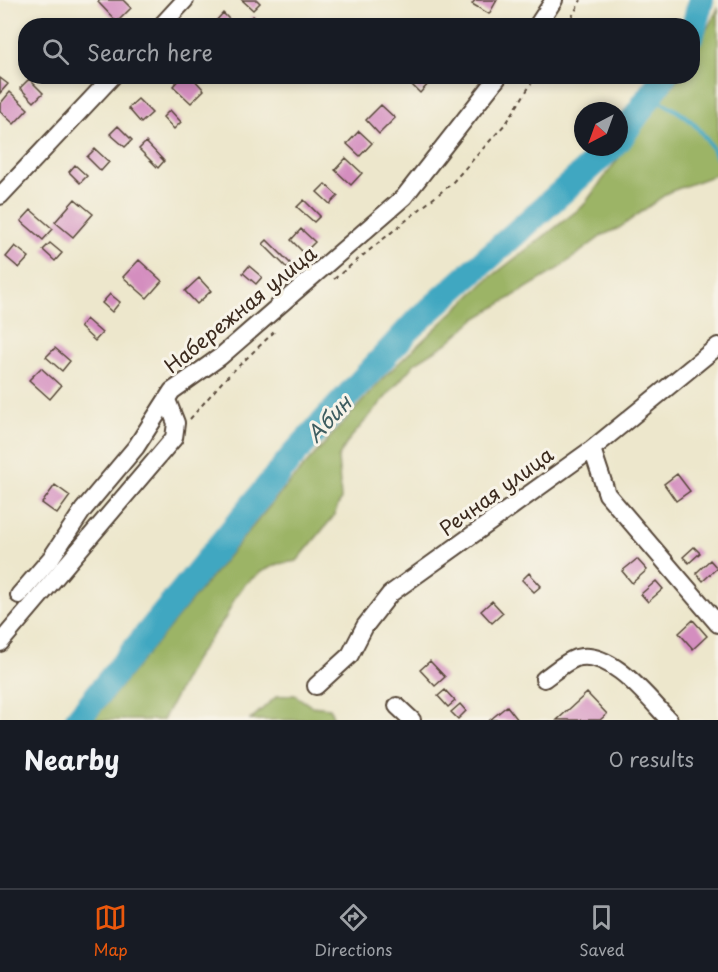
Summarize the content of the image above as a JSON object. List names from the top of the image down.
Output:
{
  "streets": {
    "street": ["Набережная улица", "Речная улица"]
  },
  "water": ["Абин"],
  "north": "bottom left",
  "page": {
    "search": "Search here",
    "heading": ["Nearby", "0 results"],
    "nav": ["Map", "Directions", "Saved"]
  }
}
